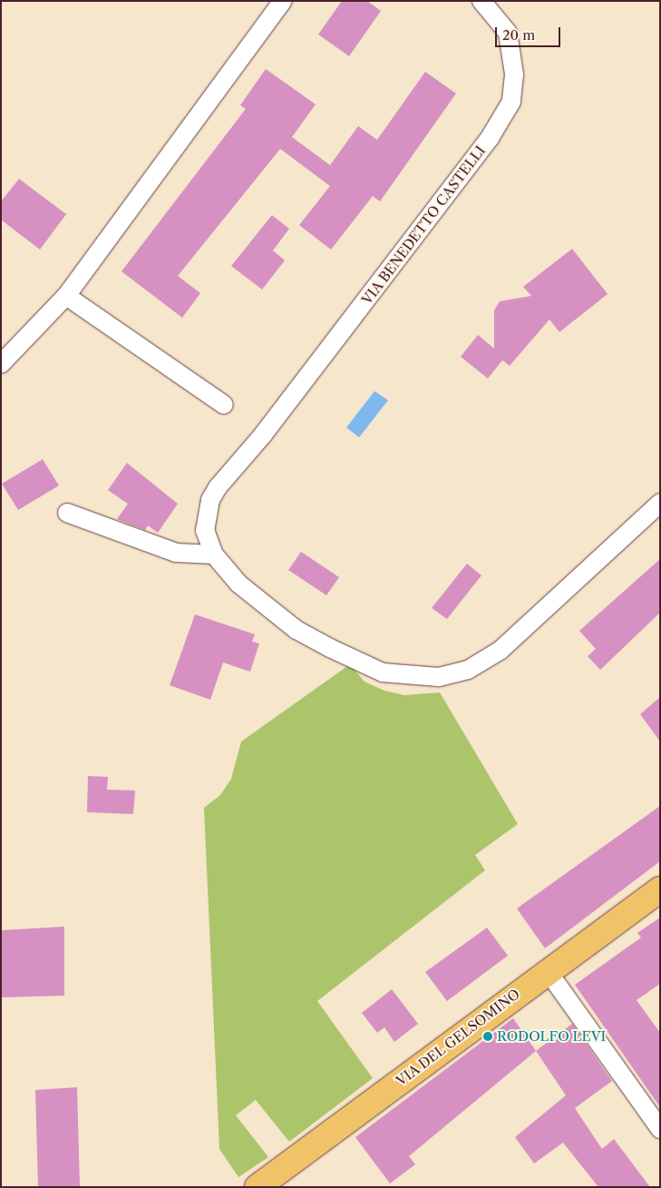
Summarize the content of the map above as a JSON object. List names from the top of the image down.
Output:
{
  "streets": {
    "main road": ["VIA DEL GELSOMINO"],
    "street": ["VIA BENEDETTO CASTELLI"]
  },
  "places": ["RODOLFO LEVI"],
  "scale_bar": "20 m"
}
